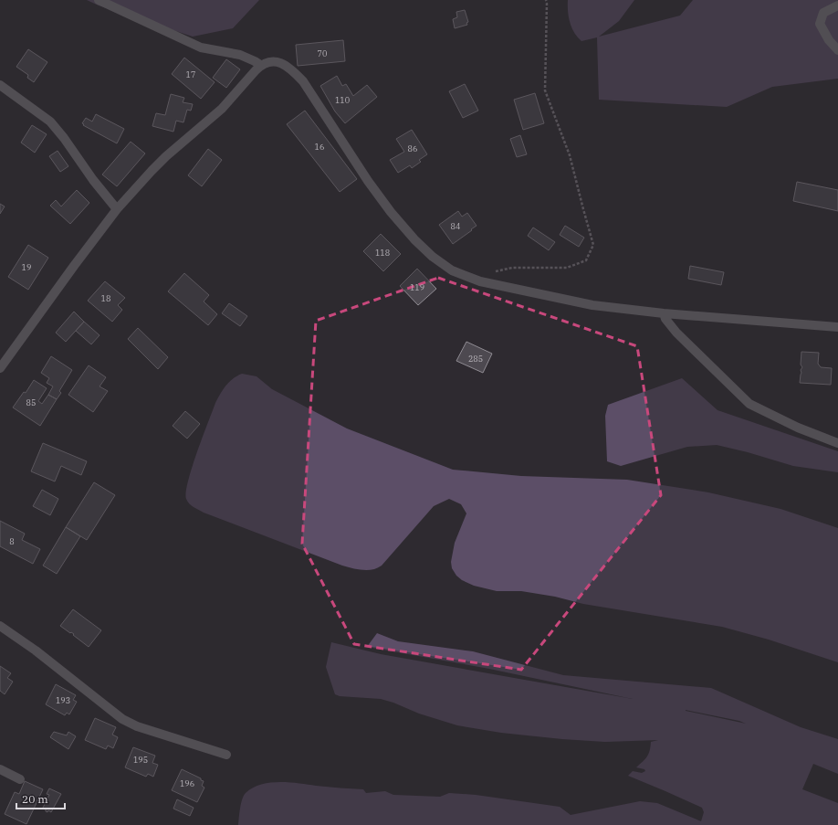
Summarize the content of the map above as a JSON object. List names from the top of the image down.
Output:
{
  "house_numbers": [
    "70",
    "17",
    "110",
    "16",
    "86",
    "84",
    "118",
    "19",
    "119",
    "18",
    "285",
    "85",
    "8",
    "193",
    "195",
    "196"
  ],
  "scale_bar": "20 m"
}
